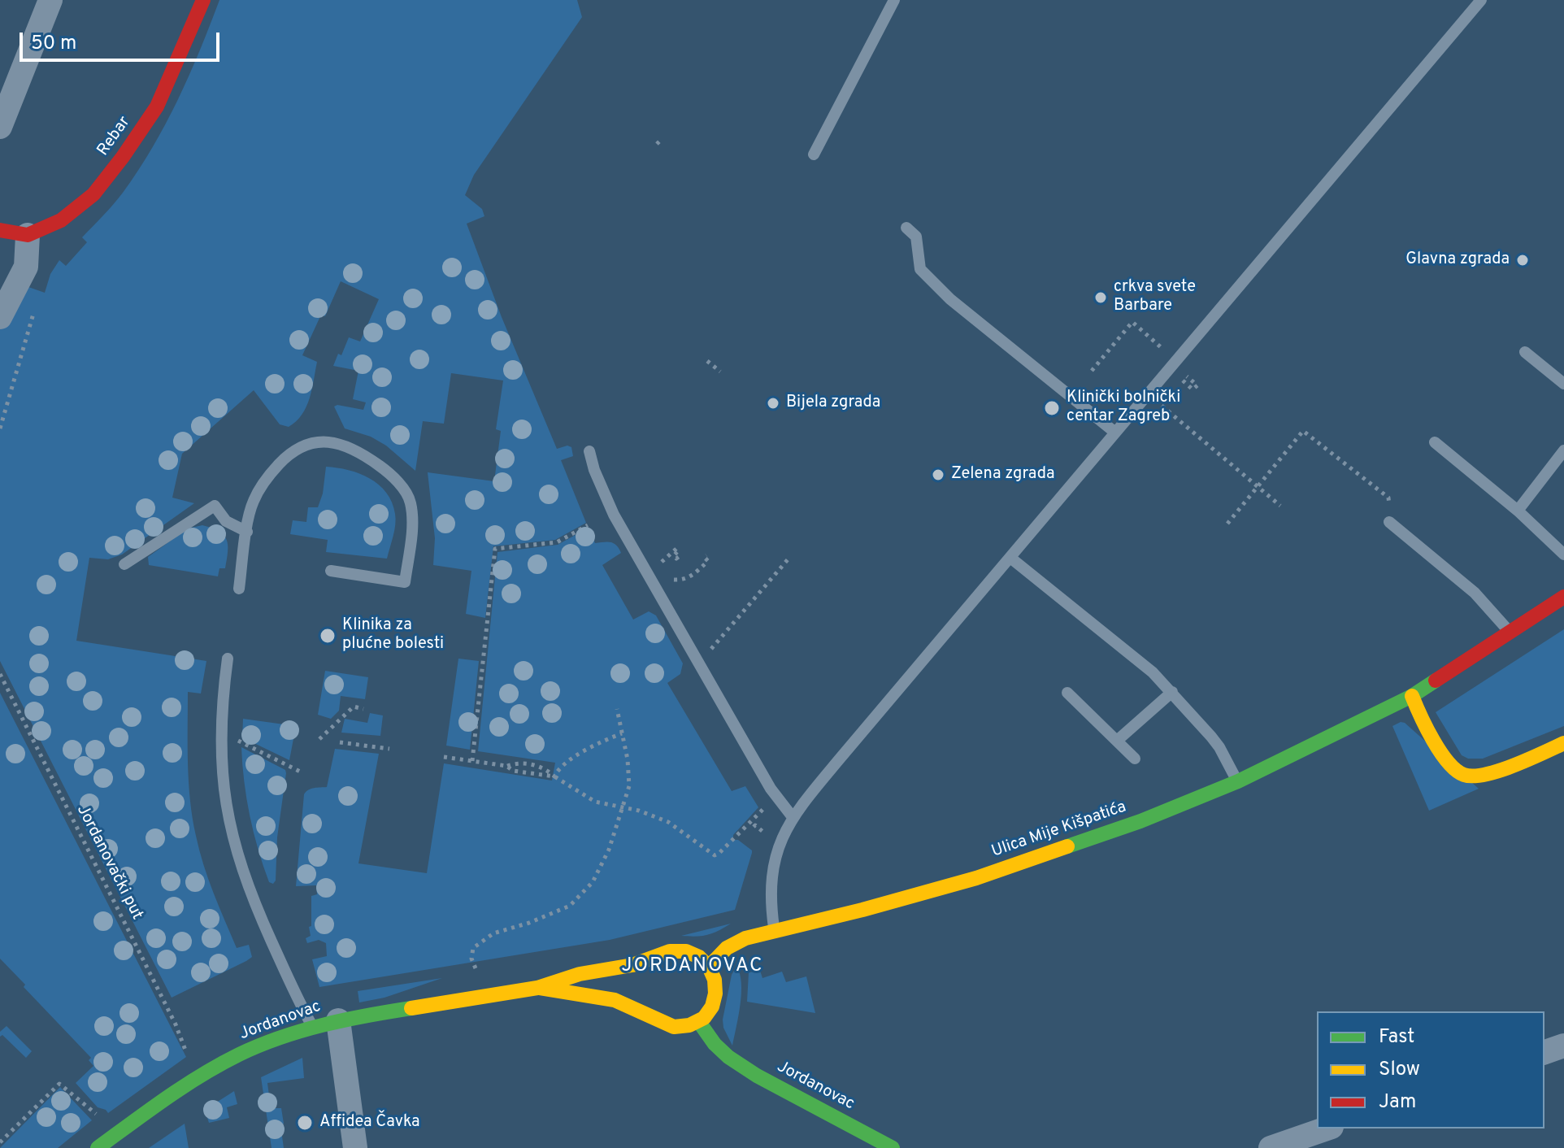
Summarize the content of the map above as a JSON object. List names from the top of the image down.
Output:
{
  "streets": {
    "main road": ["Rebar", "Ulica Mije Kišpatića", "Jordanovac"],
    "path": ["Jordanovački put"]
  },
  "districts": ["JORDANOVAC"],
  "places": [
    "Glavna zgrada",
    "crkva svete Barbare",
    "Bijela zgrada",
    "Klinički bolnički centar Zagreb",
    "Zelena zgrada",
    "Klinika za plućne bolesti",
    "Affidea Čavka"
  ],
  "legend": ["Fast", "Slow", "Jam"],
  "scale_bar": "50 m"
}
